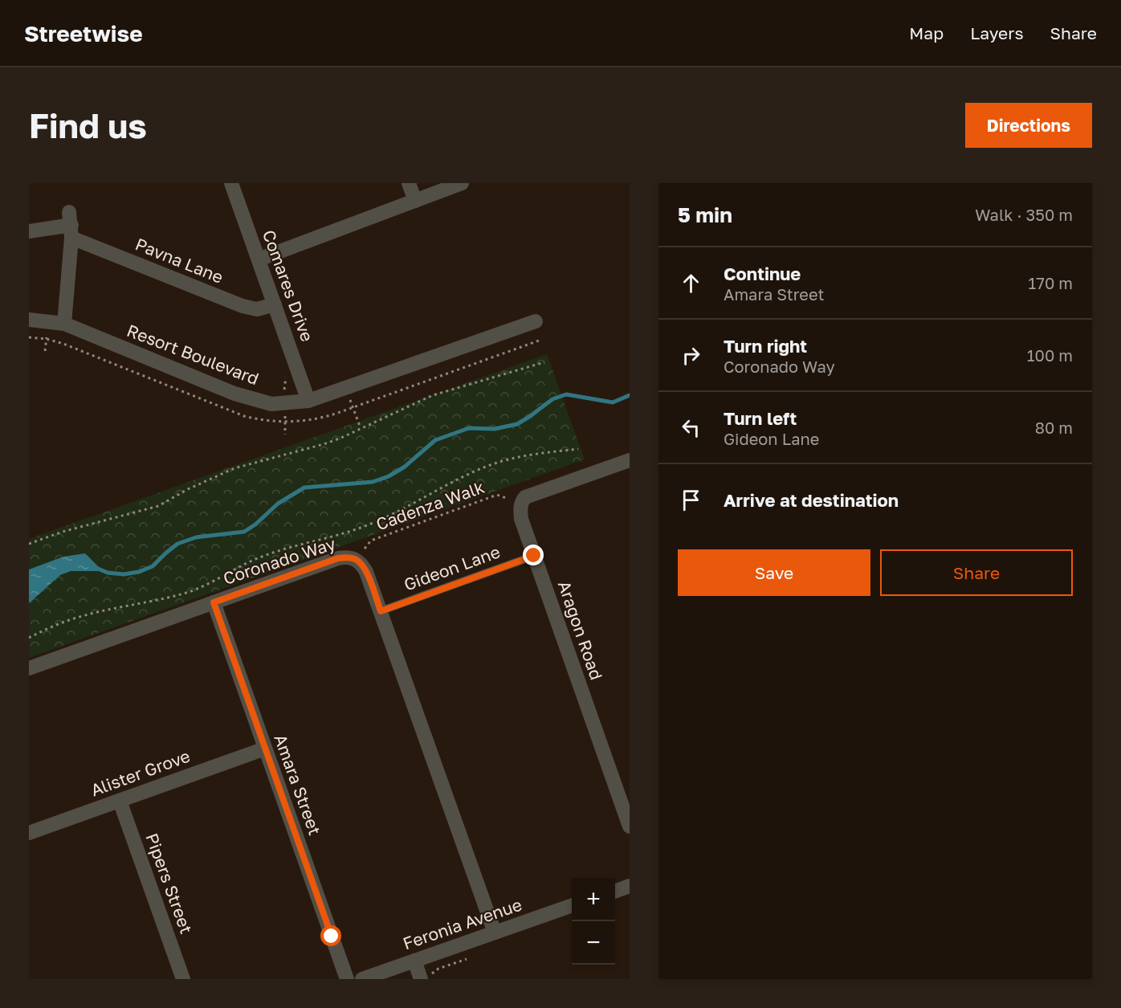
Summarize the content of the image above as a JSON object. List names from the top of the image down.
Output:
{
  "streets": {
    "street": [
      "Pavna Lane",
      "Comares Drive",
      "Resort Boulevard",
      "Coronado Way",
      "Aragon Road",
      "Alister Grove",
      "Amara Street",
      "Pipers Street",
      "Feronia Avenue"
    ],
    "lane": ["Gideon Lane"],
    "path": ["Cadenza Walk"]
  },
  "crossings": [
    ["Pavna Lane", "Comares Drive"],
    ["Comares Drive", "Resort Boulevard"],
    ["Cadenza Walk", "Coronado Way"],
    ["Cadenza Walk", "Aragon Road"],
    ["Coronado Way", "Gideon Lane"],
    ["Coronado Way", "Amara Street"],
    ["Coronado Way", "Feronia Avenue"],
    ["Gideon Lane", "Aragon Road"],
    ["Alister Grove", "Amara Street"],
    ["Alister Grove", "Pipers Street"]
  ],
  "page": {
    "header": "Streetwise",
    "nav": ["Map", "Layers", "Share"],
    "buttons": [
      "Directions",
      ["Save", "Share"]
    ],
    "title": "Find us",
    "heading": ["5 min", "Walk · 350 m"],
    "list": [
      ["Continue", "Amara Street", "170 m"],
      ["Turn right", "Coronado Way", "100 m"],
      ["Turn left", "Gideon Lane", "80 m"],
      "Arrive at destination"
    ],
    "map_buttons": ["+", "−"]
  }
}
